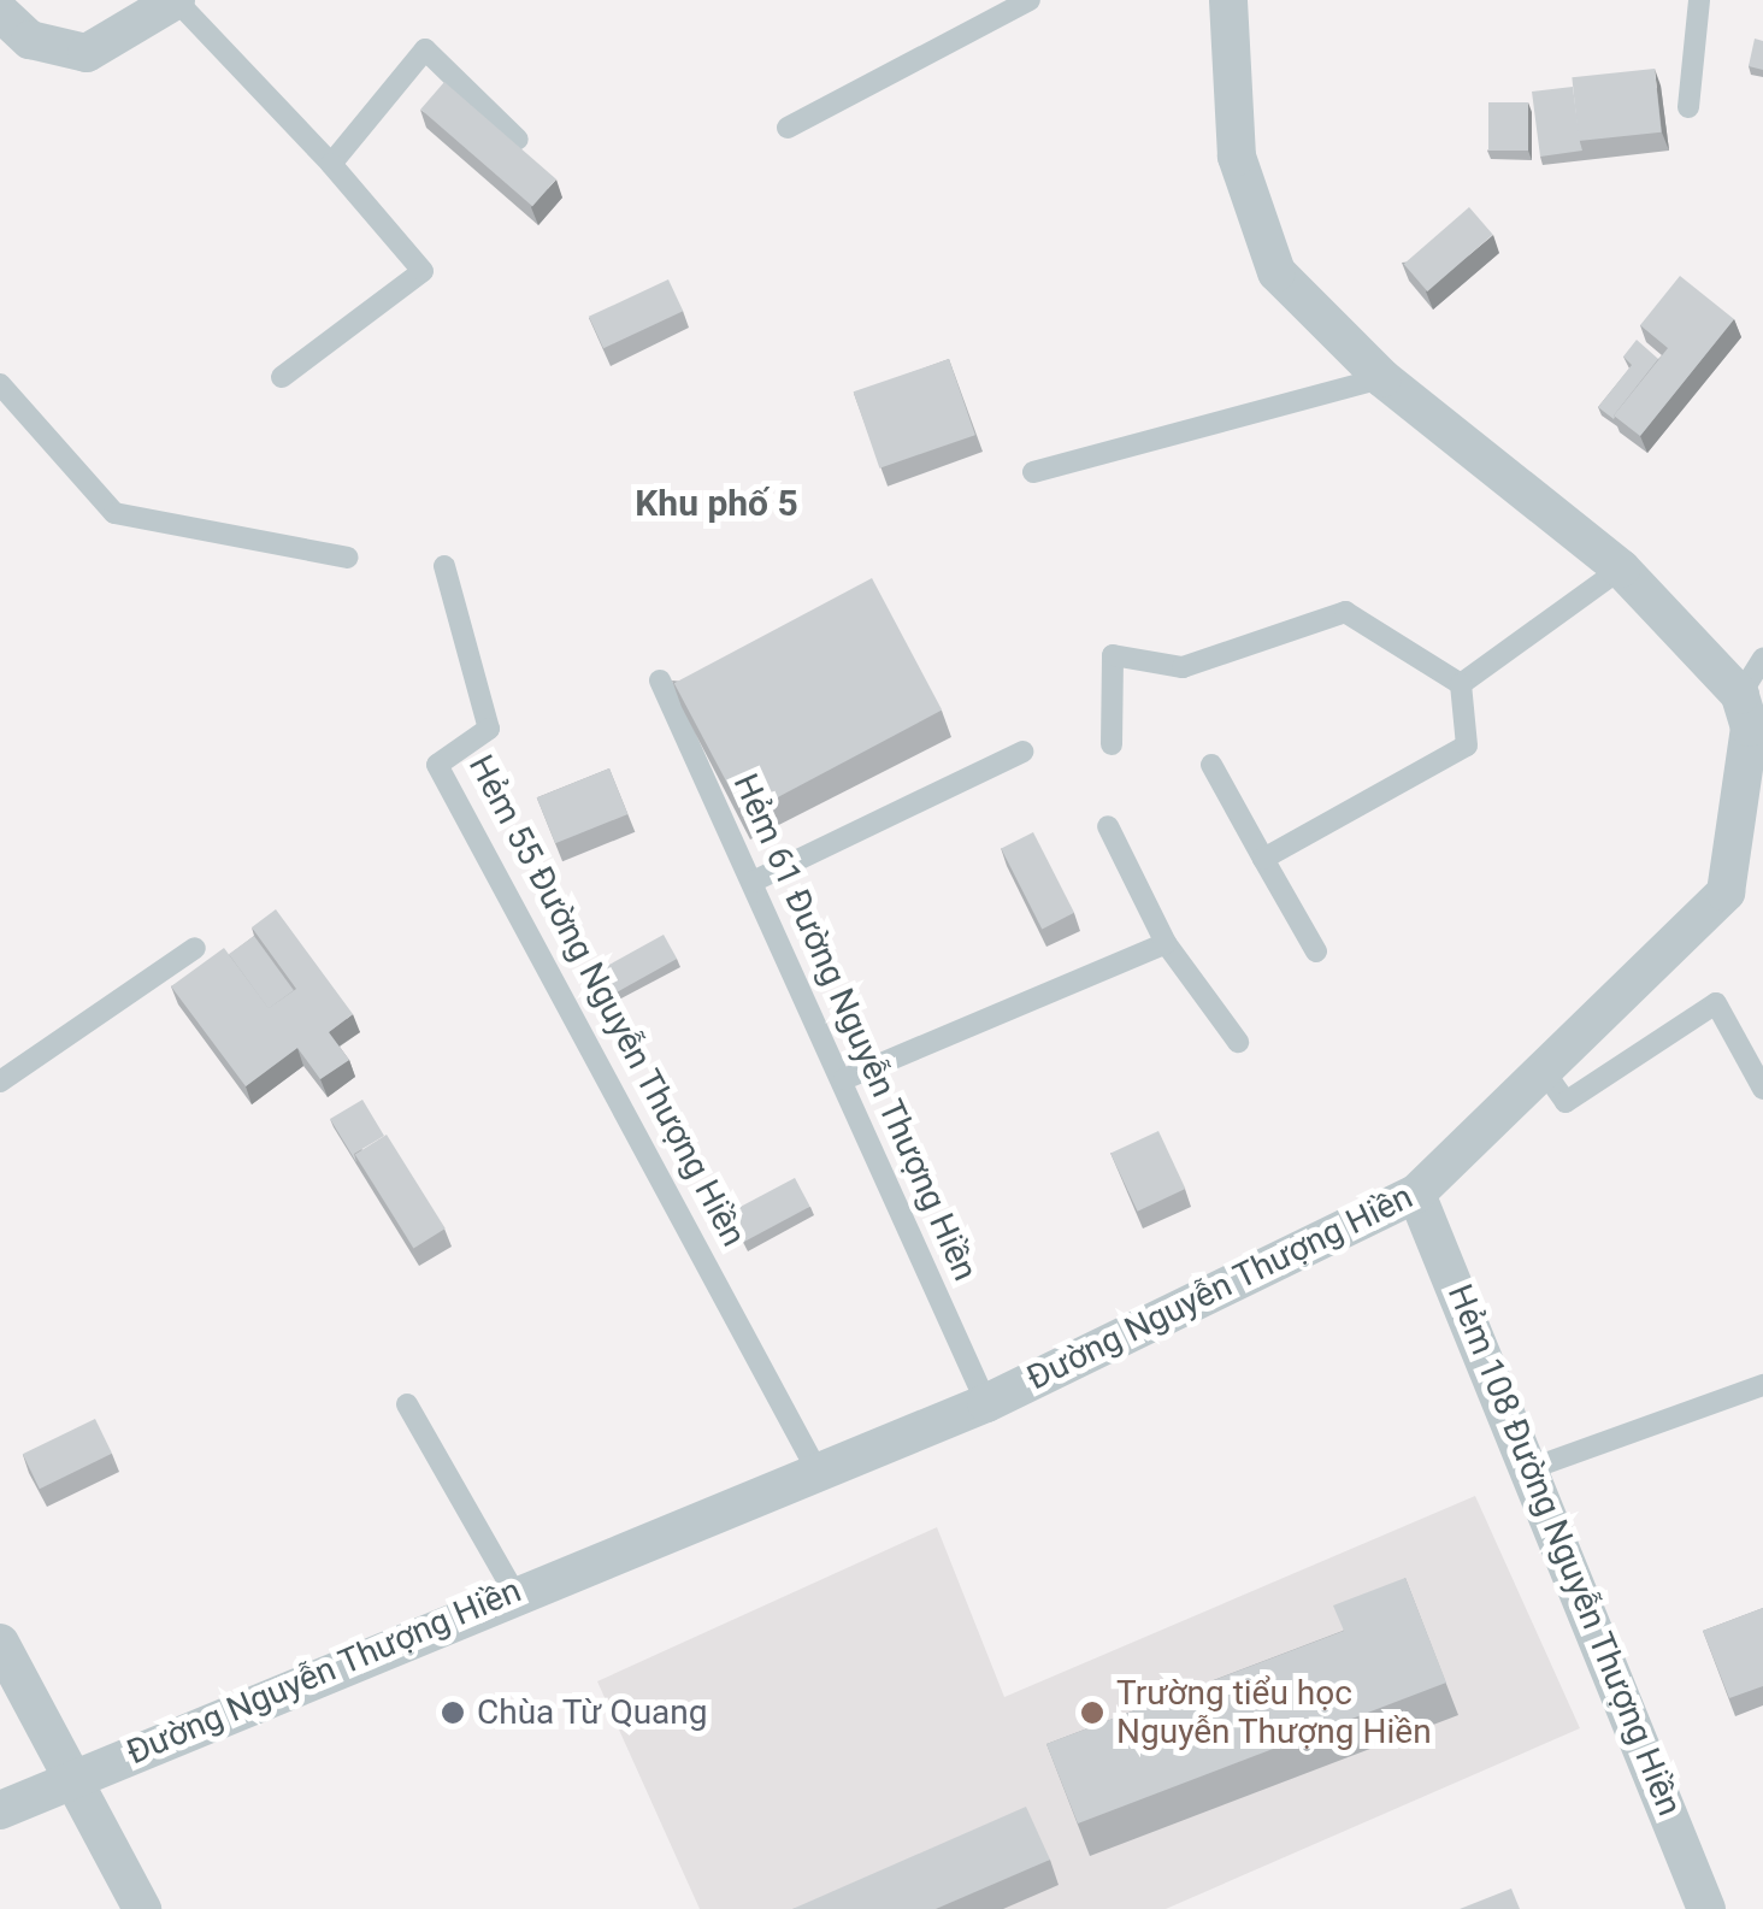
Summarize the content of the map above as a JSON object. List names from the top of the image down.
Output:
{
  "streets": {
    "street": ["Đường Nguyễn Thượng Hiền", "Hẻm 108 Đường Nguyễn Thượng Hiền"],
    "lane": ["Hẻm 55 Đường Nguyễn Thượng Hiền", "Hẻm 61 Đường Nguyễn Thượng Hiền"]
  },
  "crossings": [
    ["Hẻm 55 Đường Nguyễn Thượng Hiền", "Đường Nguyễn Thượng Hiền"],
    ["Hẻm 61 Đường Nguyễn Thượng Hiền", "Đường Nguyễn Thượng Hiền"],
    ["Đường Nguyễn Thượng Hiền", "Hẻm 108 Đường Nguyễn Thượng Hiền"]
  ],
  "districts": ["Khu phố 5"],
  "places": ["Chùa Từ Quang", "Trường tiểu học Nguyễn Thượng Hiền"]
}
